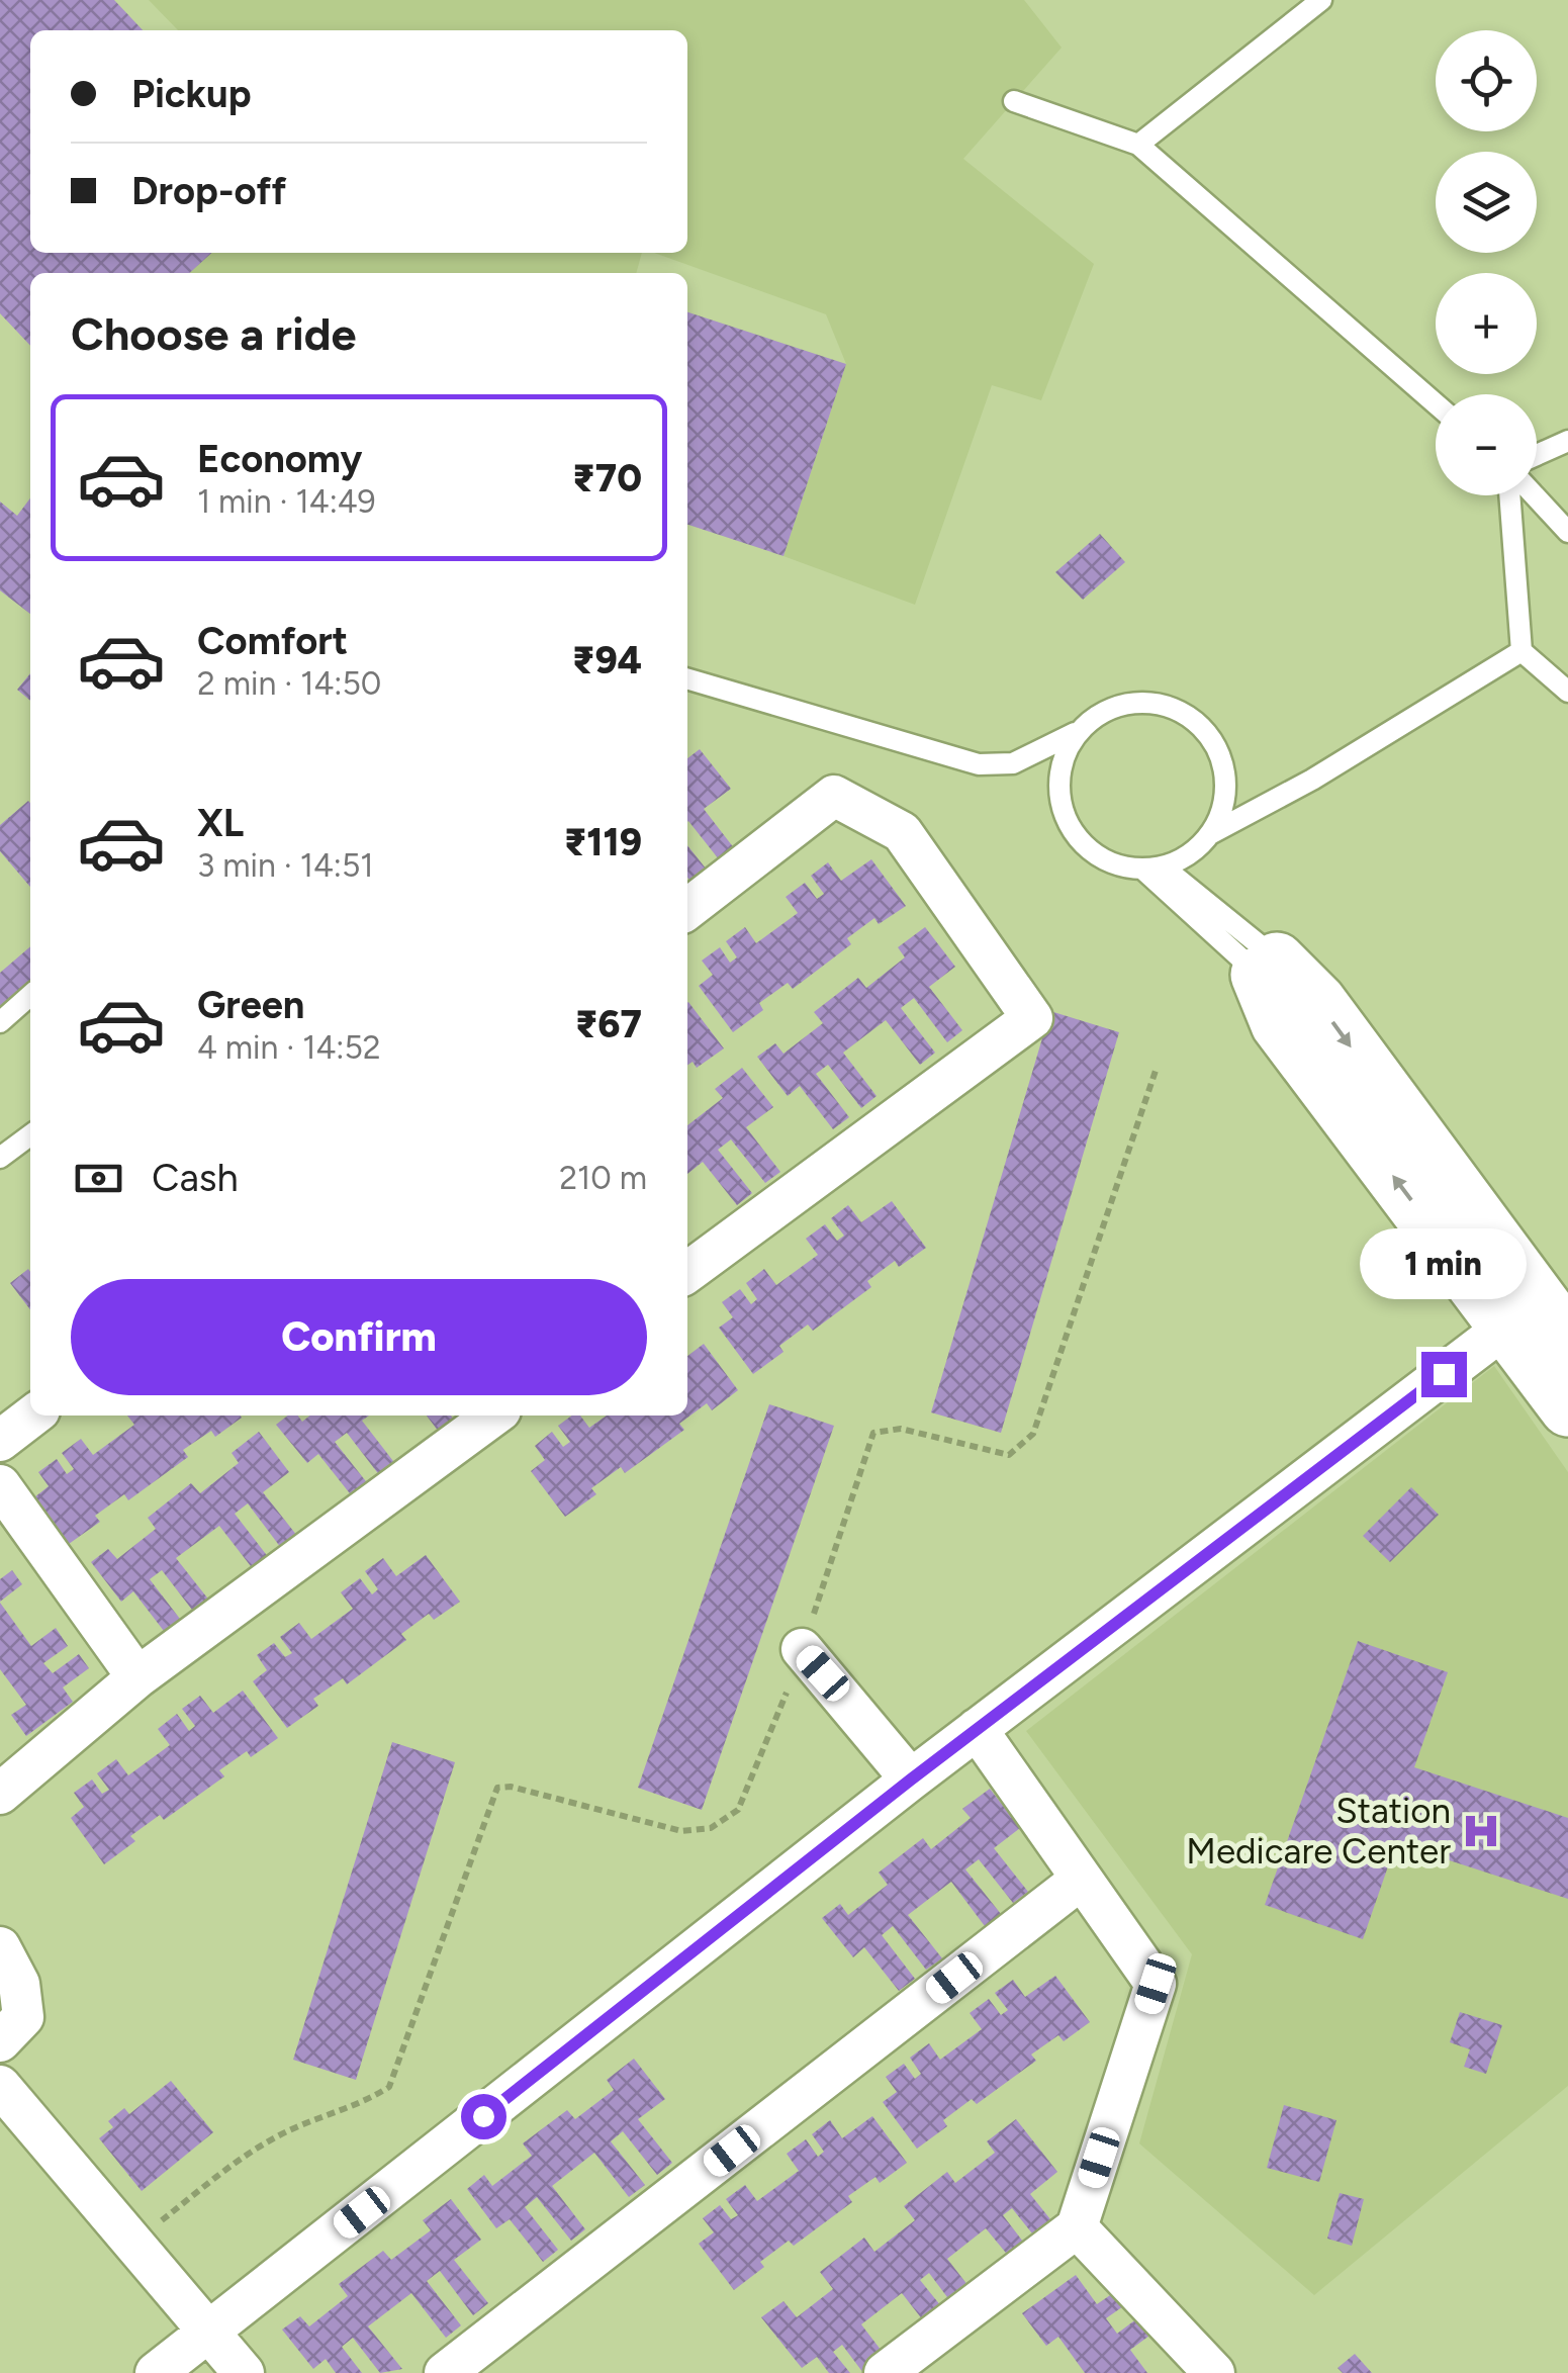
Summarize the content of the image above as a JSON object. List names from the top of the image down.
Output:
{
  "places": {
    "hospital": ["Station Medicare Center"]
  },
  "page": {
    "map_buttons": ["+", "−"],
    "banner": ["Pickup", "Drop-off"],
    "heading": "Choose a ride",
    "list": [
      {
        "name": "Economy",
        "note": "1 min · 14:49",
        "value": "₹70"
      },
      {
        "name": "Comfort",
        "note": "2 min · 14:50",
        "value": "₹94"
      },
      {
        "name": "XL",
        "note": "3 min · 14:51",
        "value": "₹119"
      },
      {
        "name": "Green",
        "note": "4 min · 14:52",
        "value": "₹67"
      }
    ],
    "pay": ["Cash", "210 m"],
    "bubble": "1 min",
    "buttons": "Confirm"
  }
}
